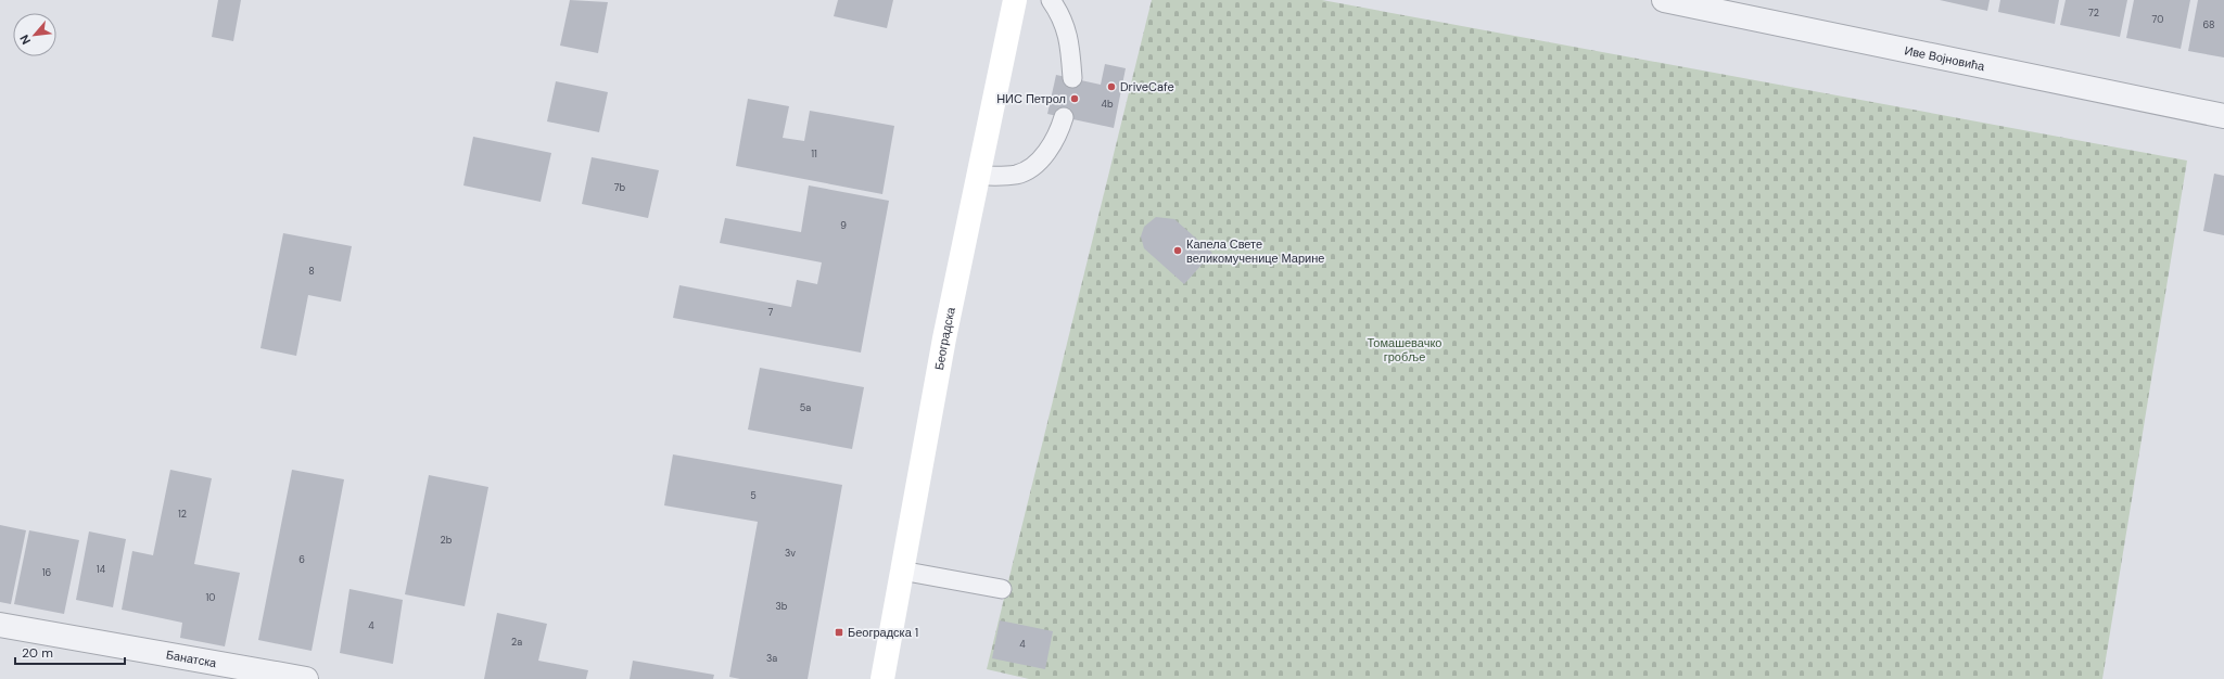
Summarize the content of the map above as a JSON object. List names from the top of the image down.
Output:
{
  "streets": {
    "main road": ["Београдска"],
    "street": ["Иве Војновића", "Банатска"]
  },
  "parks": ["Томашевачко гробље"],
  "places": {
    "other": ["DriveCafe", "НИС Петрол", "Капела Свете великомученице Марине"],
    "transit": ["Београдска 1"]
  },
  "house_numbers": [
    "72",
    "70",
    "68",
    "4b",
    "11",
    "7b",
    "9",
    "8",
    "7",
    "5a",
    "5",
    "12",
    "2b",
    "3v",
    "6",
    "14",
    "16",
    "10",
    "3b",
    "4",
    "2a",
    "4",
    "3a"
  ],
  "scale_bar": "20 m",
  "north": "bottom left"
}
